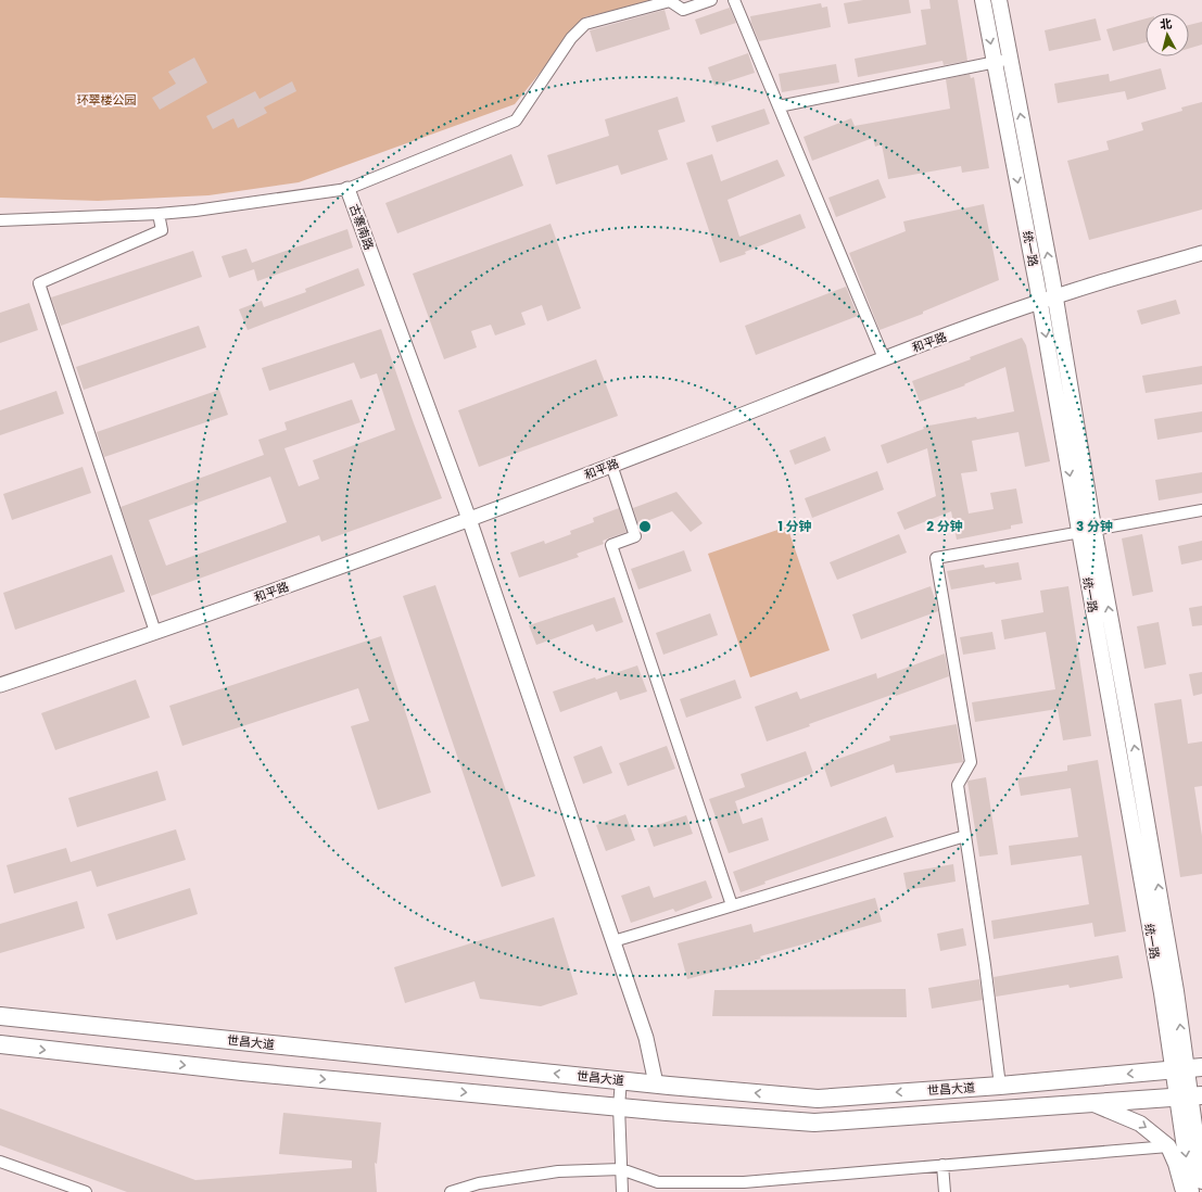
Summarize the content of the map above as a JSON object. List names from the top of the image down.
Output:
{
  "streets": {
    "main road": ["统一路", "世昌大道"],
    "street": ["古寨南路", "和平路"]
  },
  "crossings": [
    ["古寨南路", "和平路"],
    ["古寨南路", "世昌大道"],
    ["统一路", "和平路"],
    ["统一路", "世昌大道"]
  ],
  "parks": ["环翠楼公园"],
  "north": "top",
  "rings": ["1 分钟", "2 分钟", "3 分钟"]
}
